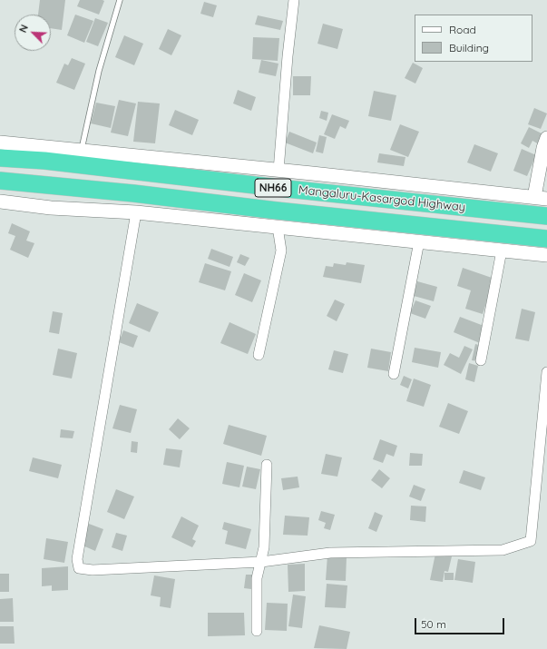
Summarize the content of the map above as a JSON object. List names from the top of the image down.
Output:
{
  "streets": {
    "highway": ["NH66", "Mangaluru-Kasargod Highway"]
  },
  "legend": ["Road", "Building"],
  "scale_bar": "50 m",
  "north": "top left"
}
